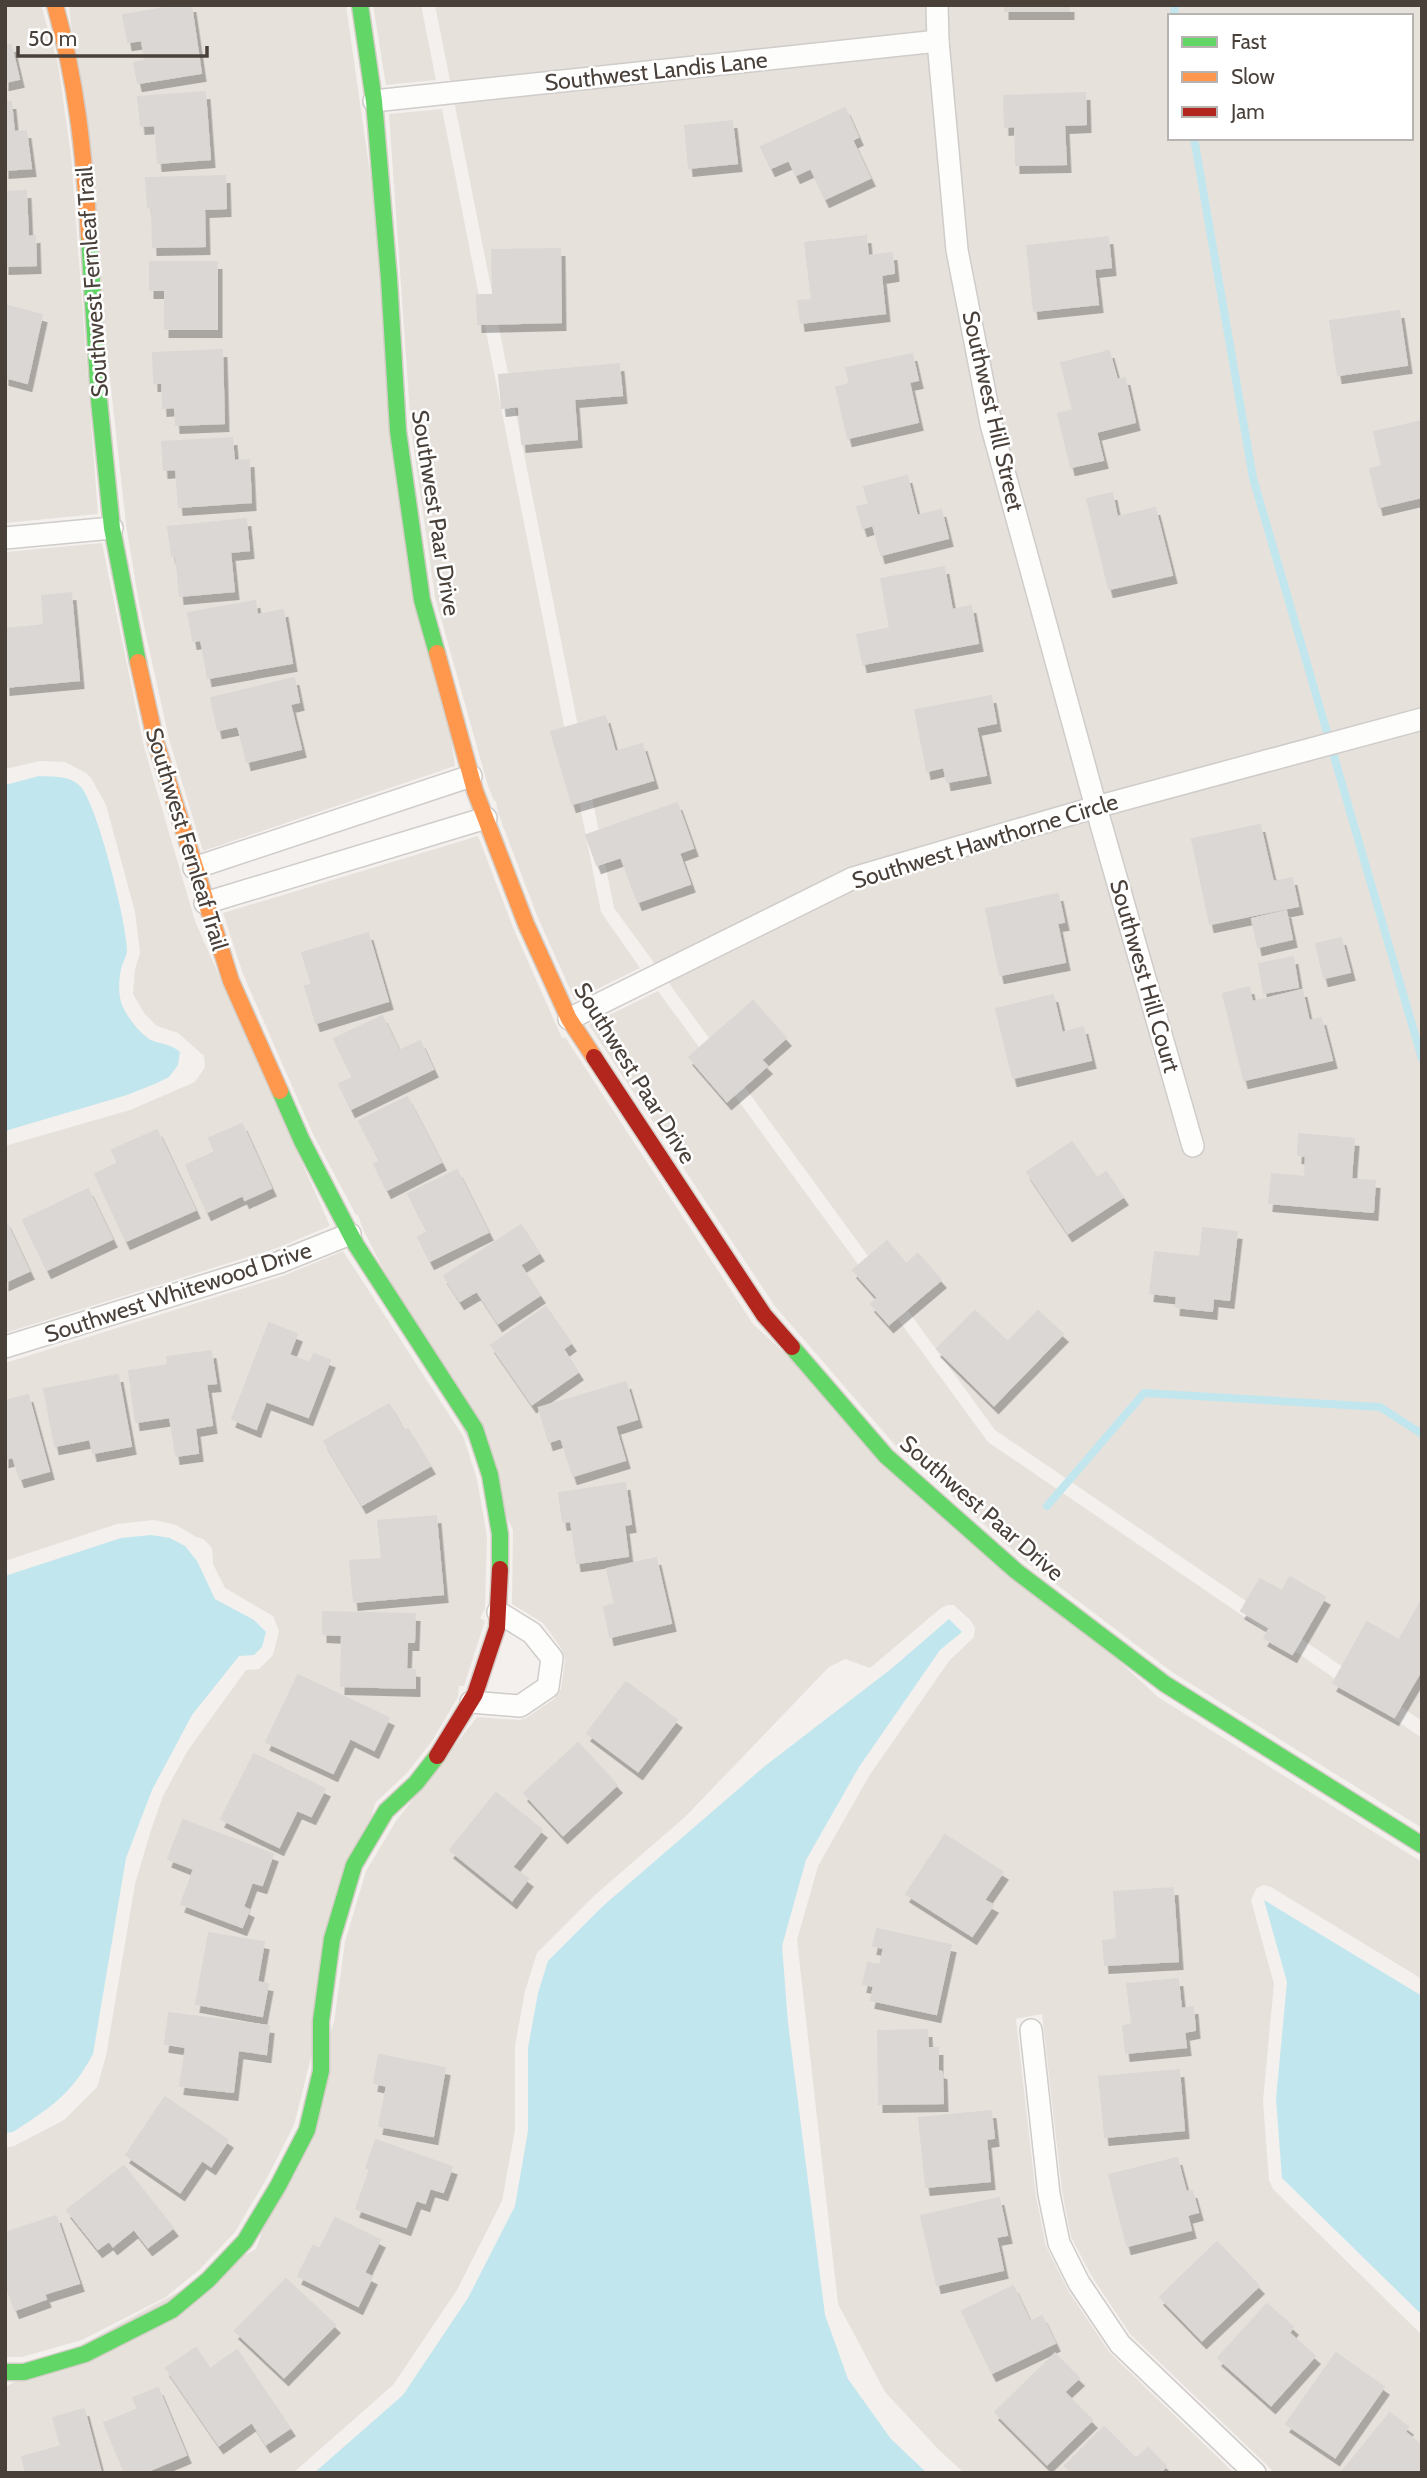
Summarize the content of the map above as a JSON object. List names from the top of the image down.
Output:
{
  "streets": {
    "street": [
      "Southwest Landis Lane",
      "Southwest Fernleaf Trail",
      "Southwest Hill Street",
      "Southwest Paar Drive",
      "Southwest Hawthorne Circle",
      "Southwest Hill Court",
      "Southwest Whitewood Drive"
    ]
  },
  "crossings": [
    ["Southwest Landis Lane", "Southwest Hill Street"],
    ["Southwest Landis Lane", "Southwest Paar Drive"],
    ["Southwest Fernleaf Trail", "Southwest Whitewood Drive"],
    ["Southwest Hill Street", "Southwest Hawthorne Circle"],
    ["Southwest Hill Street", "Southwest Hill Court"],
    ["Southwest Paar Drive", "Southwest Hawthorne Circle"],
    ["Southwest Hawthorne Circle", "Southwest Hill Court"]
  ],
  "legend": ["Fast", "Slow", "Jam"],
  "scale_bar": "50 m"
}
